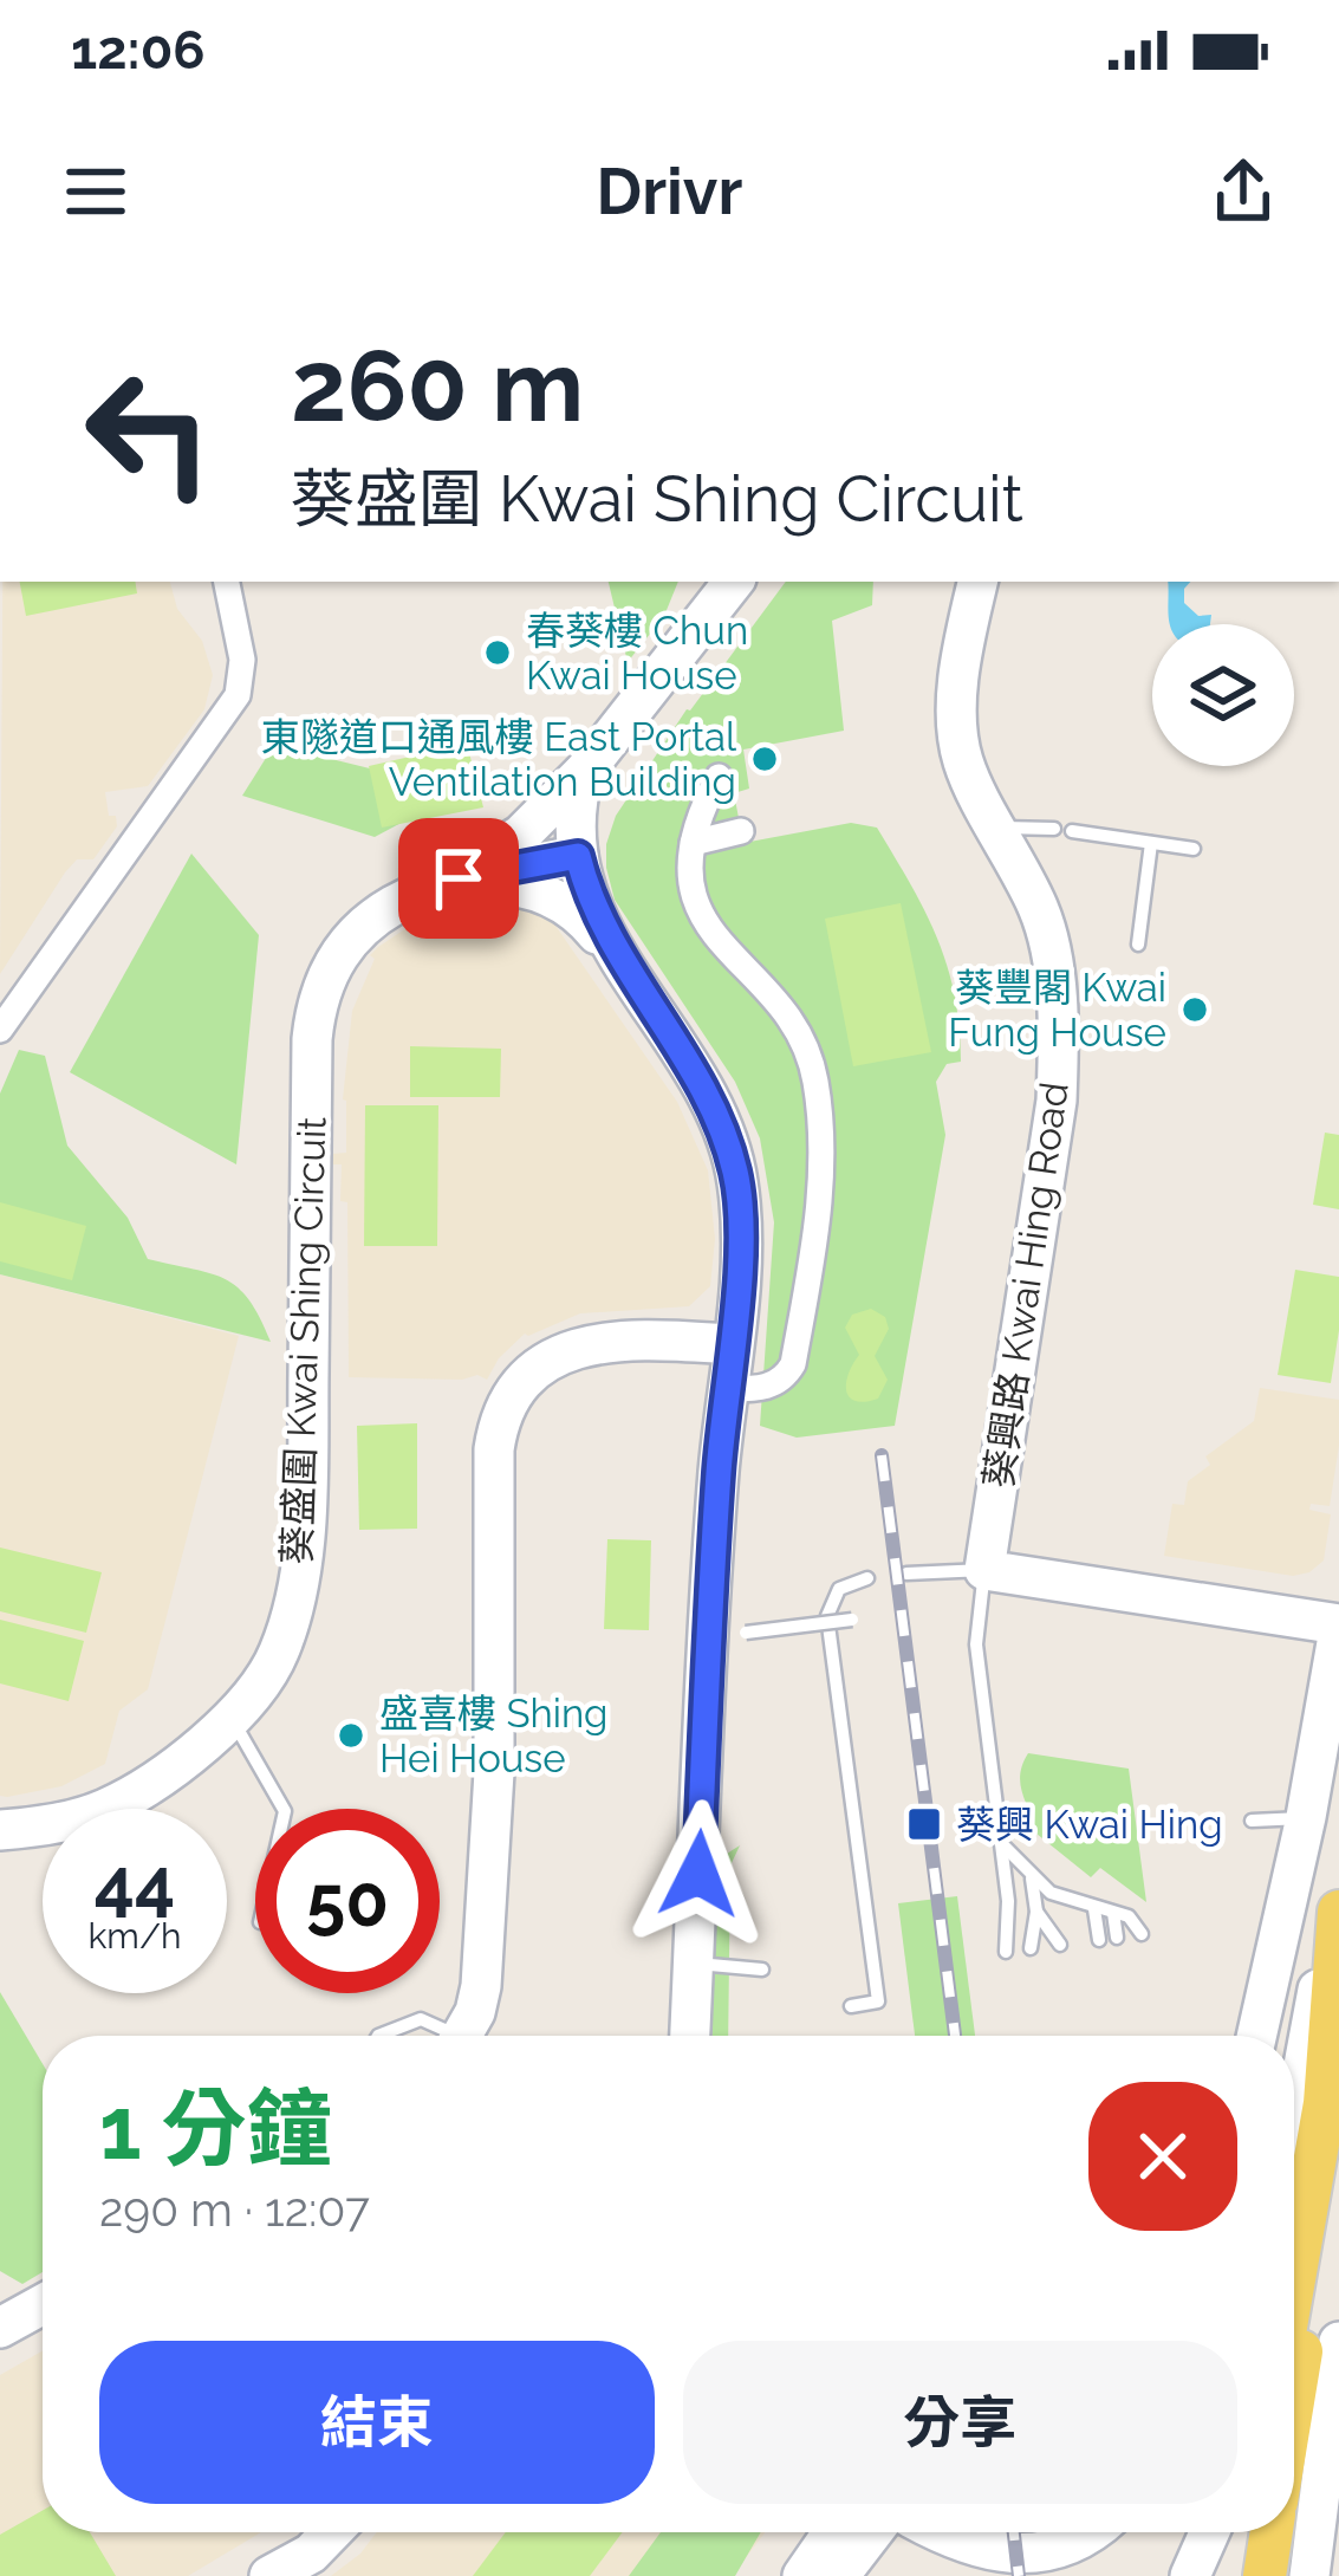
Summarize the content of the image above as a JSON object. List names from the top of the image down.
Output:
{
  "streets": {
    "street": ["葵興路 Kwai Hing Road", "葵盛圍 Kwai Shing Circuit"]
  },
  "places": {
    "other": [
      "春葵樓 Chun Kwai House",
      "東隧道口通風樓 East Portal Ventilation Building",
      "葵豐閣 Kwai Fung House",
      "盛喜樓 Shing Hei House"
    ],
    "transit": ["葵興 Kwai Hing"]
  },
  "page": {
    "status": "12:06",
    "header": "Drivr",
    "turn": ["260 m", "葵盛圍 Kwai Shing Circuit"],
    "speed": "44 km/h",
    "limit": "50",
    "heading": ["1 分鐘", "290 m · 12:07"],
    "buttons": ["結束", "分享"]
  }
}
